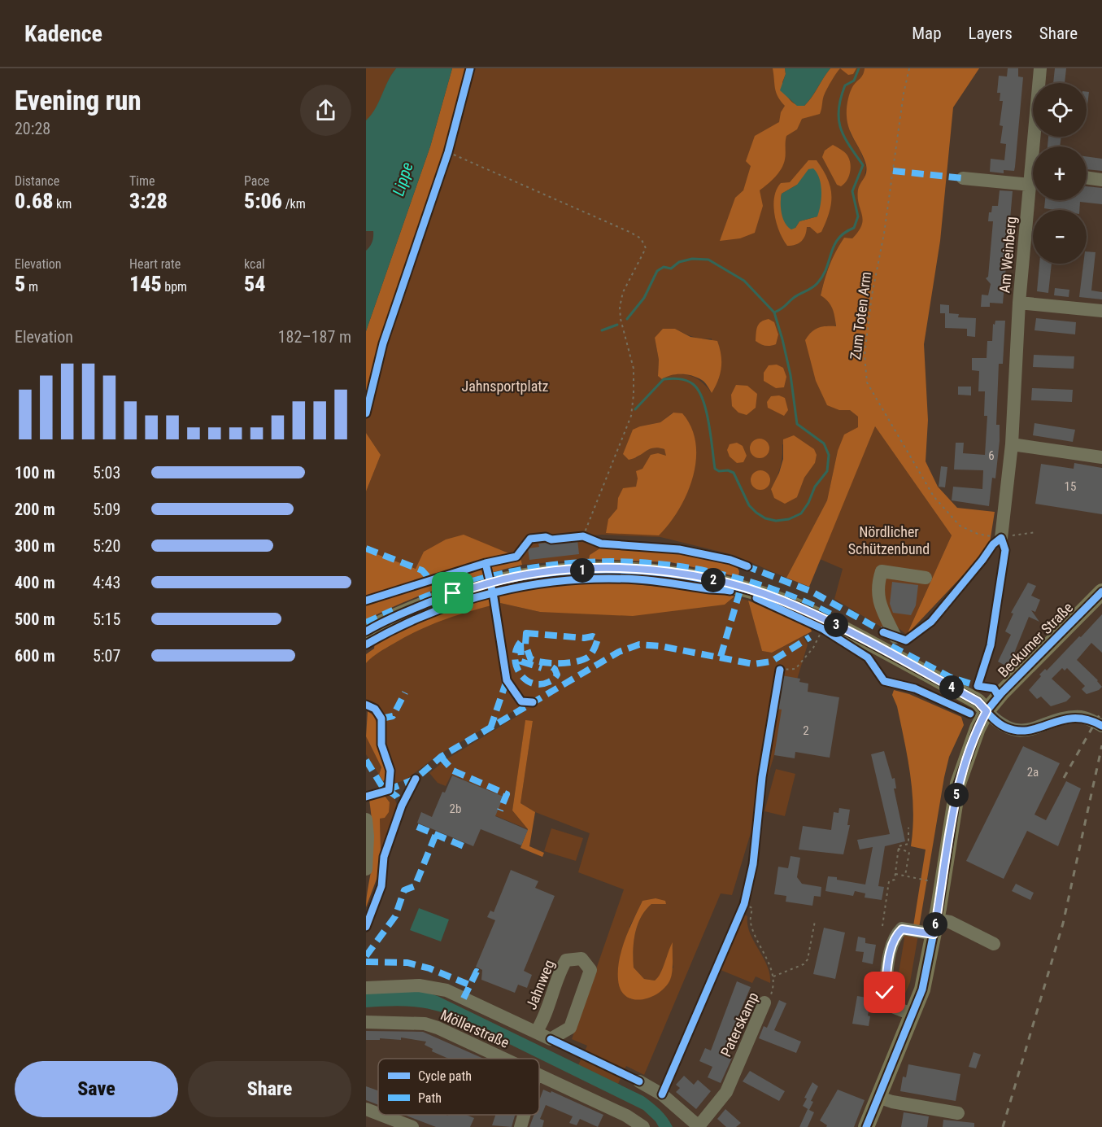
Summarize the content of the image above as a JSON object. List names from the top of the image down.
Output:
{
  "streets": {
    "main road": ["Beckumer Straße"],
    "street": [
      "Am Weinberg",
      "Jahnweg",
      "Paterskamp",
      "Möllerstraße"
    ],
    "path": ["Zum Toten Arm"]
  },
  "crossings": [
    ["Am Weinberg", "Zum Toten Arm"]
  ],
  "water": ["Lippe"],
  "parks": ["Jahnsportplatz", "Nördlicher Schützenbund"],
  "house_numbers": [
    "6",
    "15",
    "2",
    "2a",
    "2b"
  ],
  "legend": ["Cycle path", "Path"],
  "page": {
    "header": "Kadence",
    "nav": ["Map", "Layers", "Share"],
    "heading": ["Evening run", "20:28"],
    "map_buttons": ["+", "−"],
    "stats": [
      ["Distance", "0.68 km"],
      ["Time", "3:28"],
      ["Pace", "5:06 /km"],
      ["Elevation", "5 m"],
      ["Heart rate", "145 bpm"],
      ["kcal", "54"]
    ],
    "chart": ["Elevation", "182–187 m"],
    "list": [
      {
        "name": "100 m",
        "note": "5:03"
      },
      {
        "name": "200 m",
        "note": "5:09"
      },
      {
        "name": "300 m",
        "note": "5:20"
      },
      {
        "name": "400 m",
        "note": "4:43"
      },
      {
        "name": "500 m",
        "note": "5:15"
      },
      {
        "name": "600 m",
        "note": "5:07"
      }
    ],
    "pins": [
      "1",
      "2",
      "3",
      "4",
      "5",
      "6"
    ],
    "buttons": ["Save", "Share"]
  }
}
